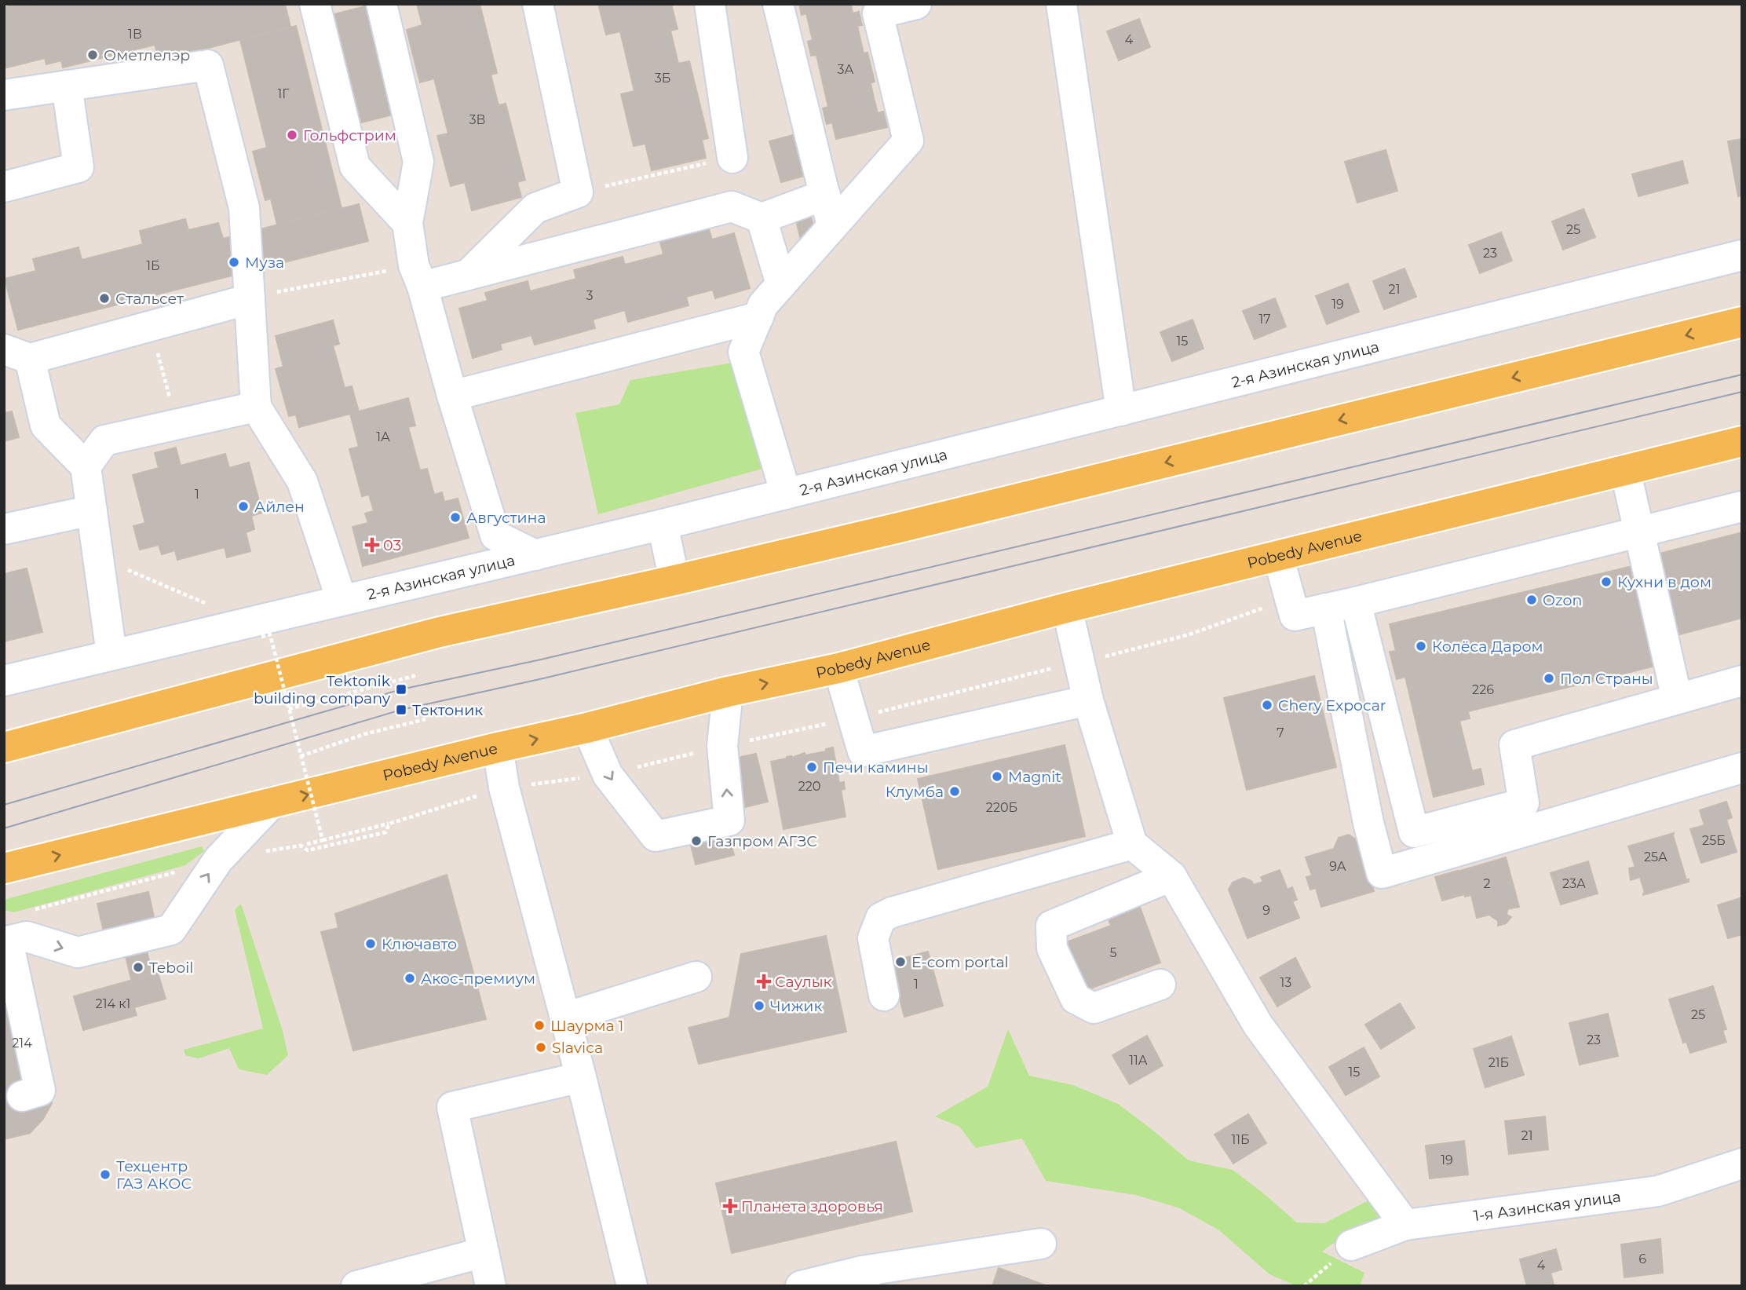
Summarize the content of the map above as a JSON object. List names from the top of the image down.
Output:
{
  "streets": {
    "main road": ["Pobedy Avenue"],
    "street": ["2-я Азинская улица", "1-я Азинская улица"]
  },
  "places": {
    "other": [
      "Ометлелэр",
      "Гольфстрим",
      "Муза",
      "Стальсет",
      "Айлен",
      "Августина",
      "Кухни в дом",
      "Ozon",
      "Колёса Даром",
      "Пол Страны",
      "Chery Expocar",
      "Печи камины",
      "Magnit",
      "Клумба",
      "Газпром АГЗС",
      "Ключавто",
      "E-com portal",
      "Teboil",
      "Акос-премиум",
      "Чижик",
      "Шаурма 1",
      "Slavica",
      "Техцентр ГАЗ АКОС"
    ],
    "health": ["03", "Саулык", "Планета здоровья"],
    "transit": ["Tektonik building company", "Тектоник"]
  },
  "house_numbers": [
    "1В",
    "4",
    "3А",
    "3Б",
    "1Г",
    "3В",
    "25",
    "23",
    "1Б",
    "21",
    "3",
    "19",
    "17",
    "15",
    "1А",
    "1",
    "226",
    "7",
    "220",
    "220Б",
    "25Б",
    "25А",
    "9А",
    "2",
    "23А",
    "9",
    "5",
    "13",
    "1",
    "214 к1",
    "25",
    "23",
    "214",
    "11А",
    "21Б",
    "15",
    "21",
    "11Б",
    "19",
    "6",
    "4"
  ]
}
